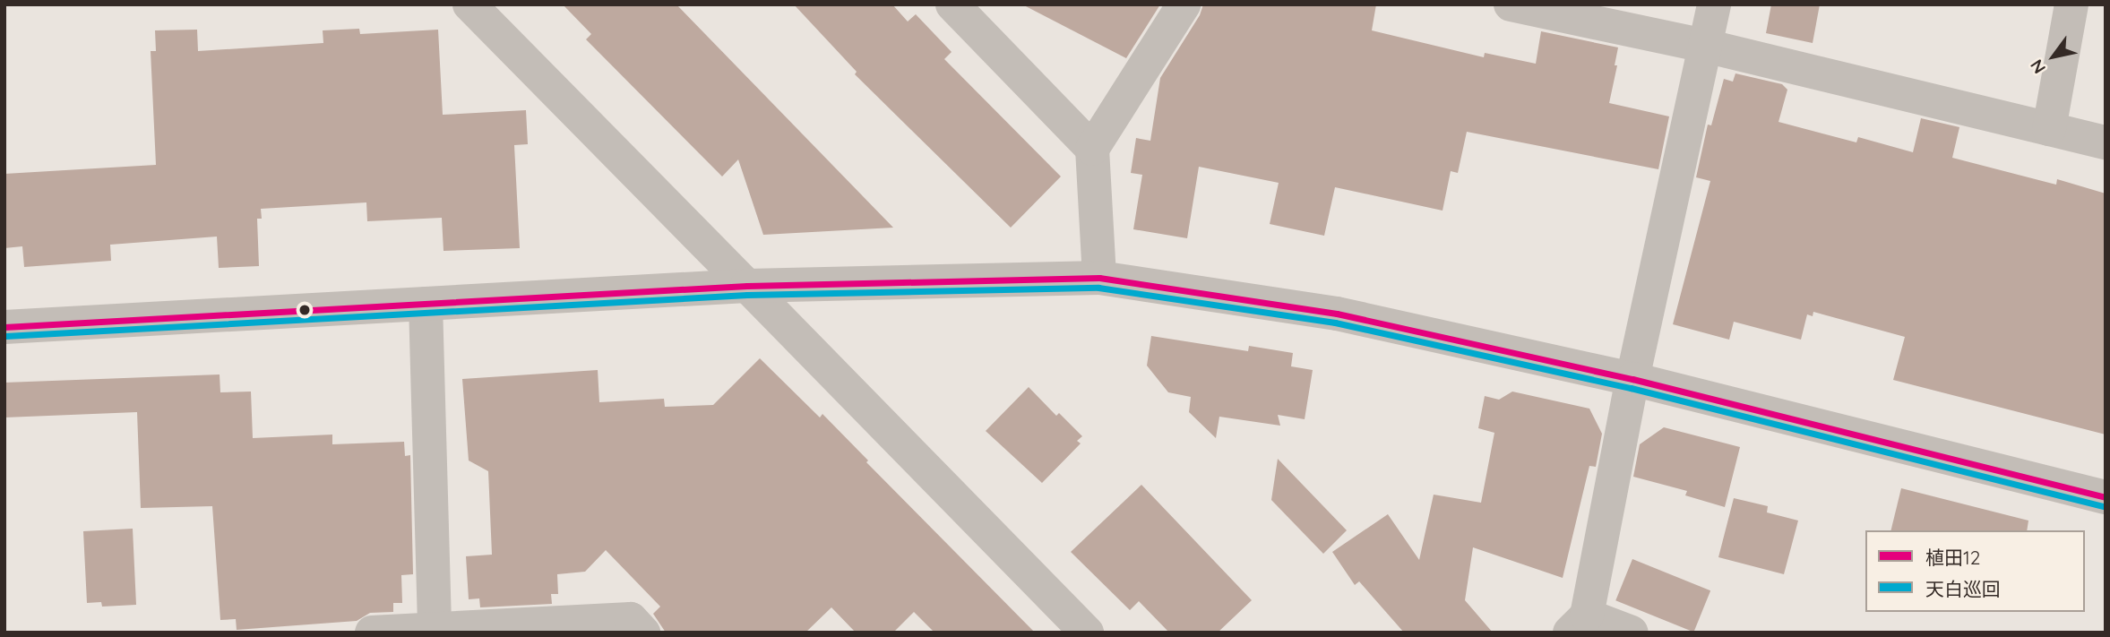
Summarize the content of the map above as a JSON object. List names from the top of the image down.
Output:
{
  "lines": ["transit line 植田12", "transit line 天白巡回"],
  "legend": ["植田12", "天白巡回"],
  "north": "bottom left"
}
